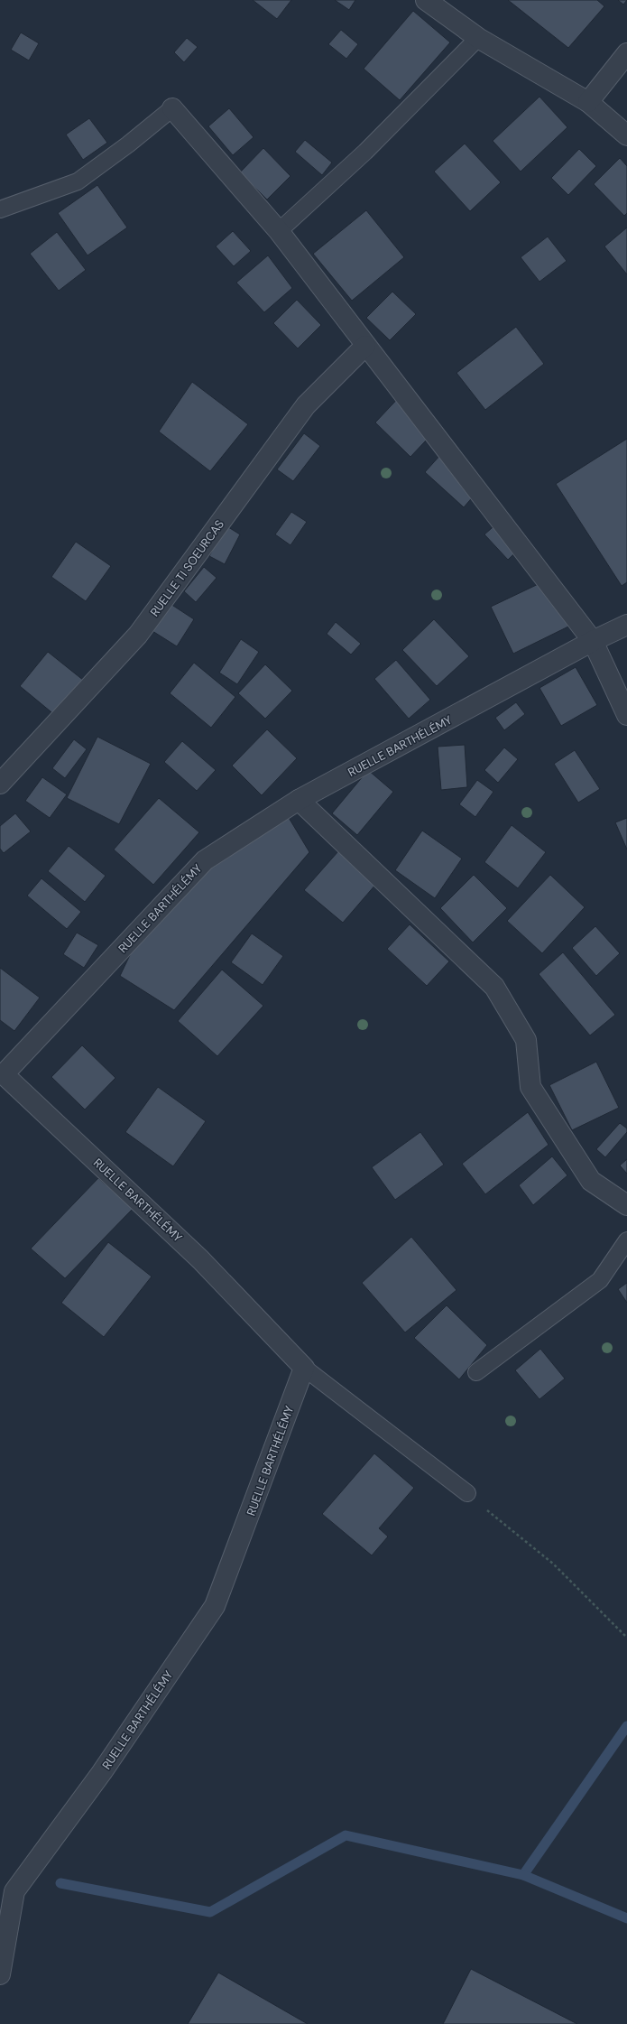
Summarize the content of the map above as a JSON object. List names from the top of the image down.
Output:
{
  "streets": {
    "street": ["RUELLE TI SOEURCAS", "RUELLE BARTHÉLÉMY"]
  }
}
